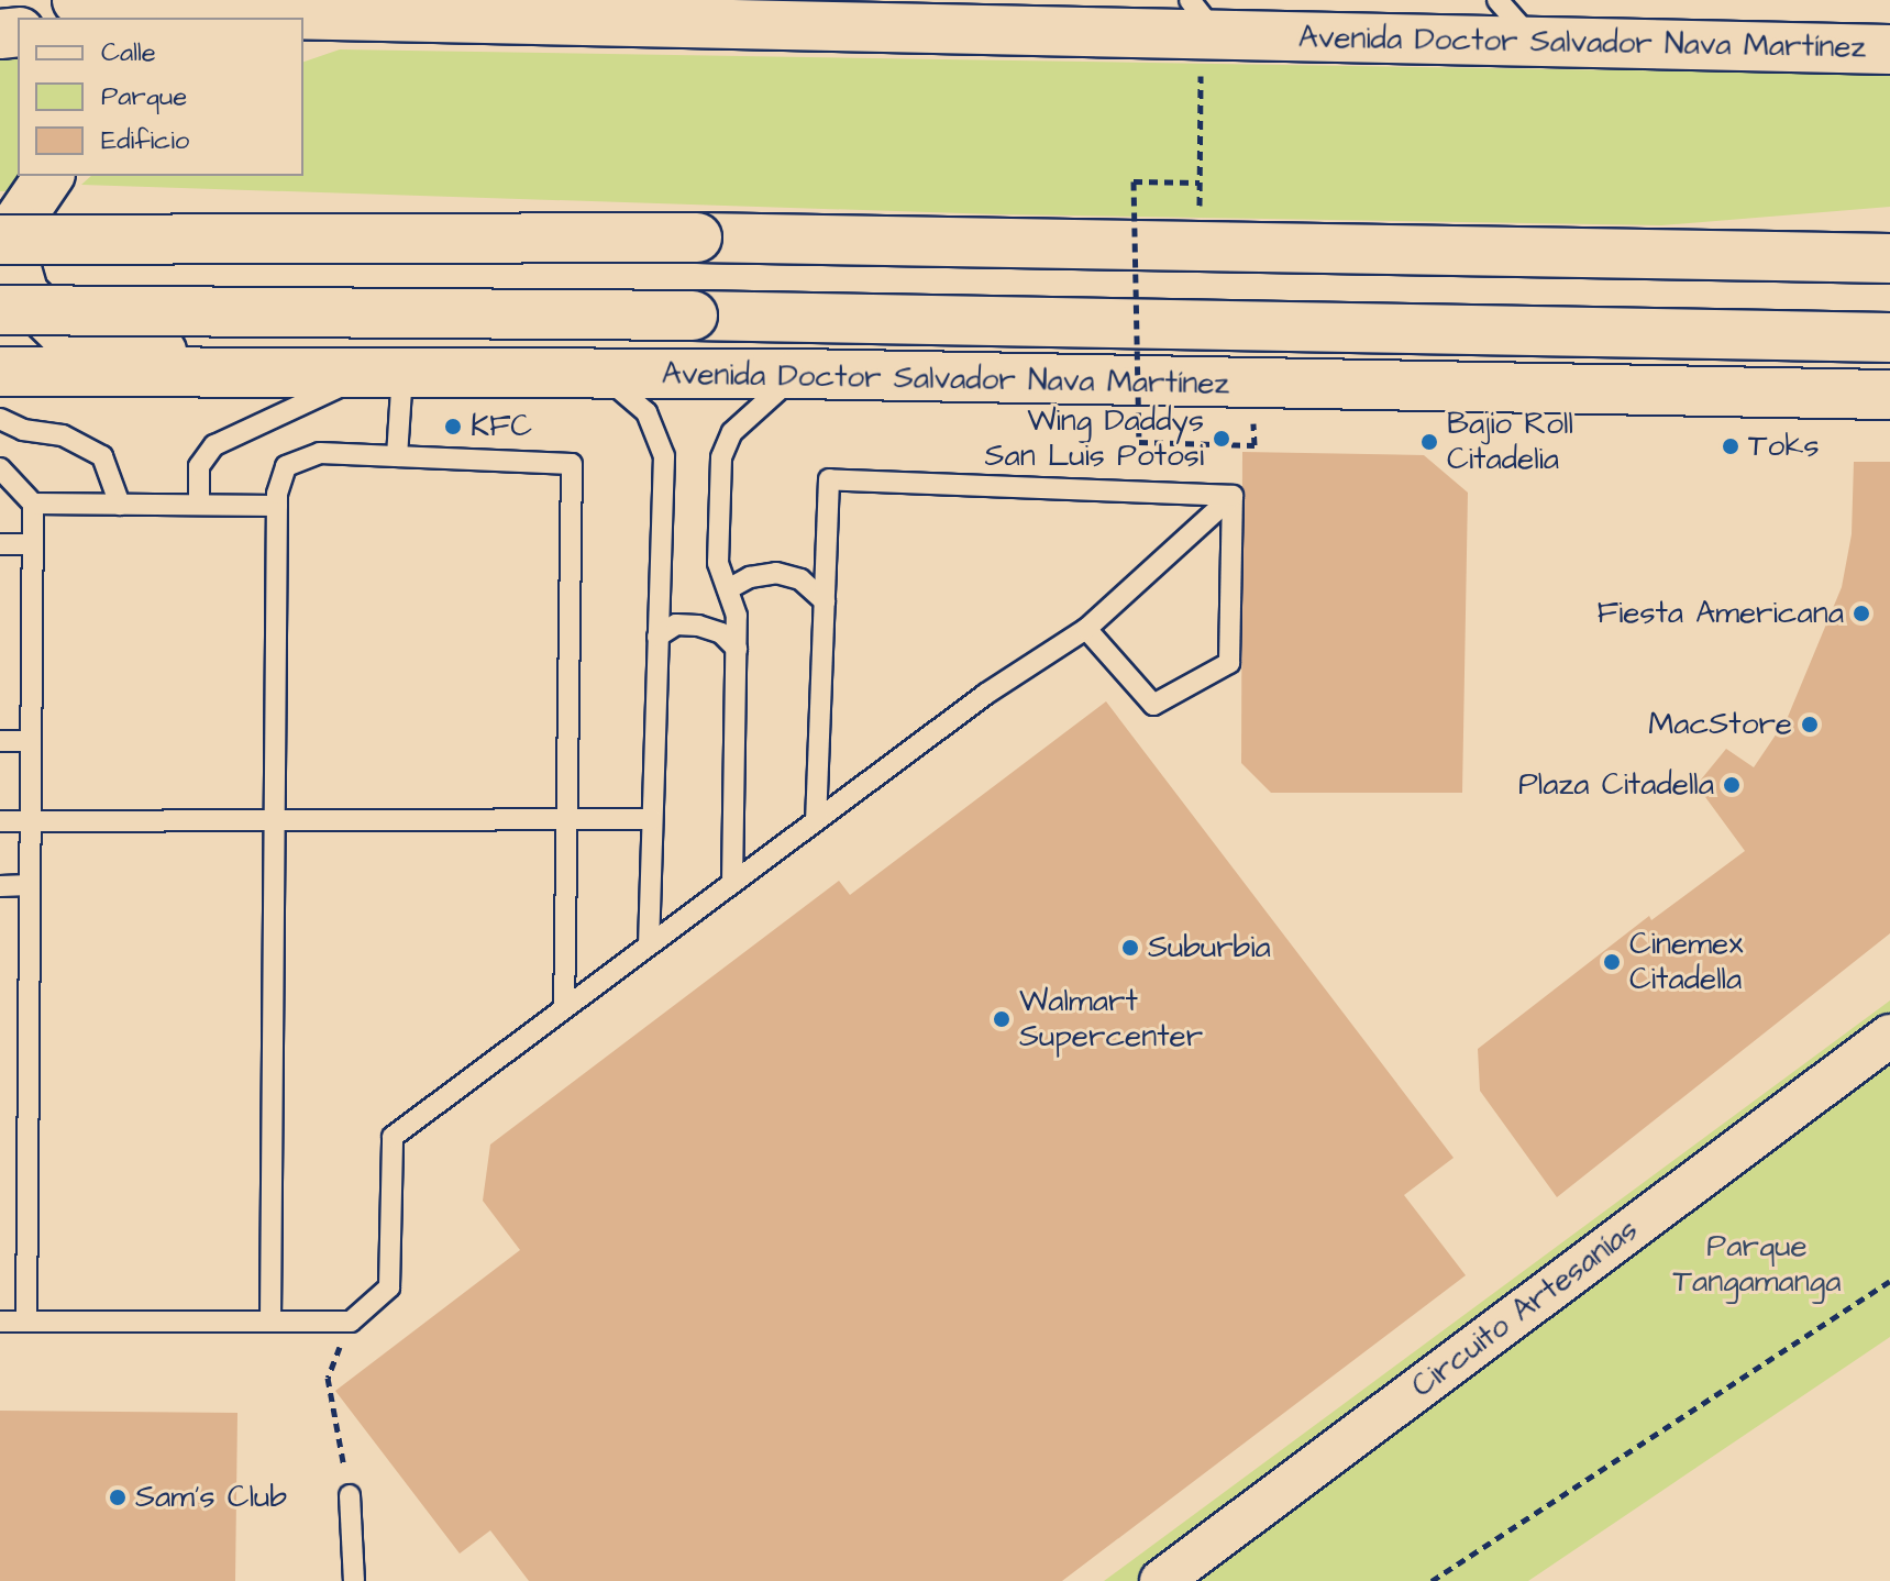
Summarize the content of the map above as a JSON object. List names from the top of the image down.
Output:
{
  "streets": {
    "main road": ["Avenida Doctor Salvador Nava Martínez"],
    "street": ["Circuito Artesanías"]
  },
  "parks": ["Parque Tangamanga"],
  "places": [
    "KFC",
    "Wing Daddys San Luis Potosi",
    "Bajio Roll Citadelia",
    "Toks",
    "Fiesta Americana",
    "MacStore",
    "Plaza Citadella",
    "Suburbia",
    "Cinemex Citadella",
    "Walmart Supercenter",
    "Sam's Club"
  ],
  "legend": ["Calle", "Parque", "Edificio"]
}
